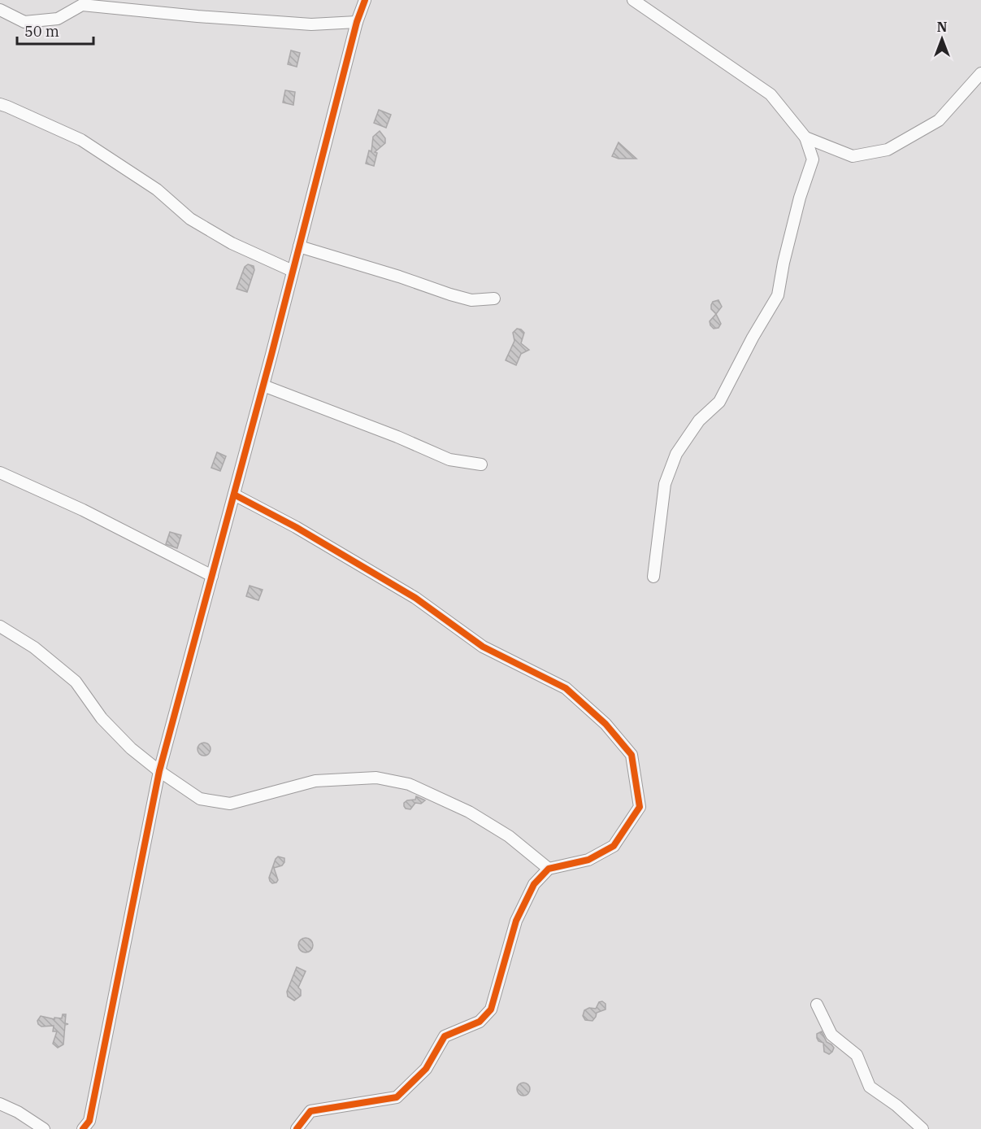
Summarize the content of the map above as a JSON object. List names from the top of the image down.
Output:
{
  "scale_bar": "50 m",
  "north": "top"
}
